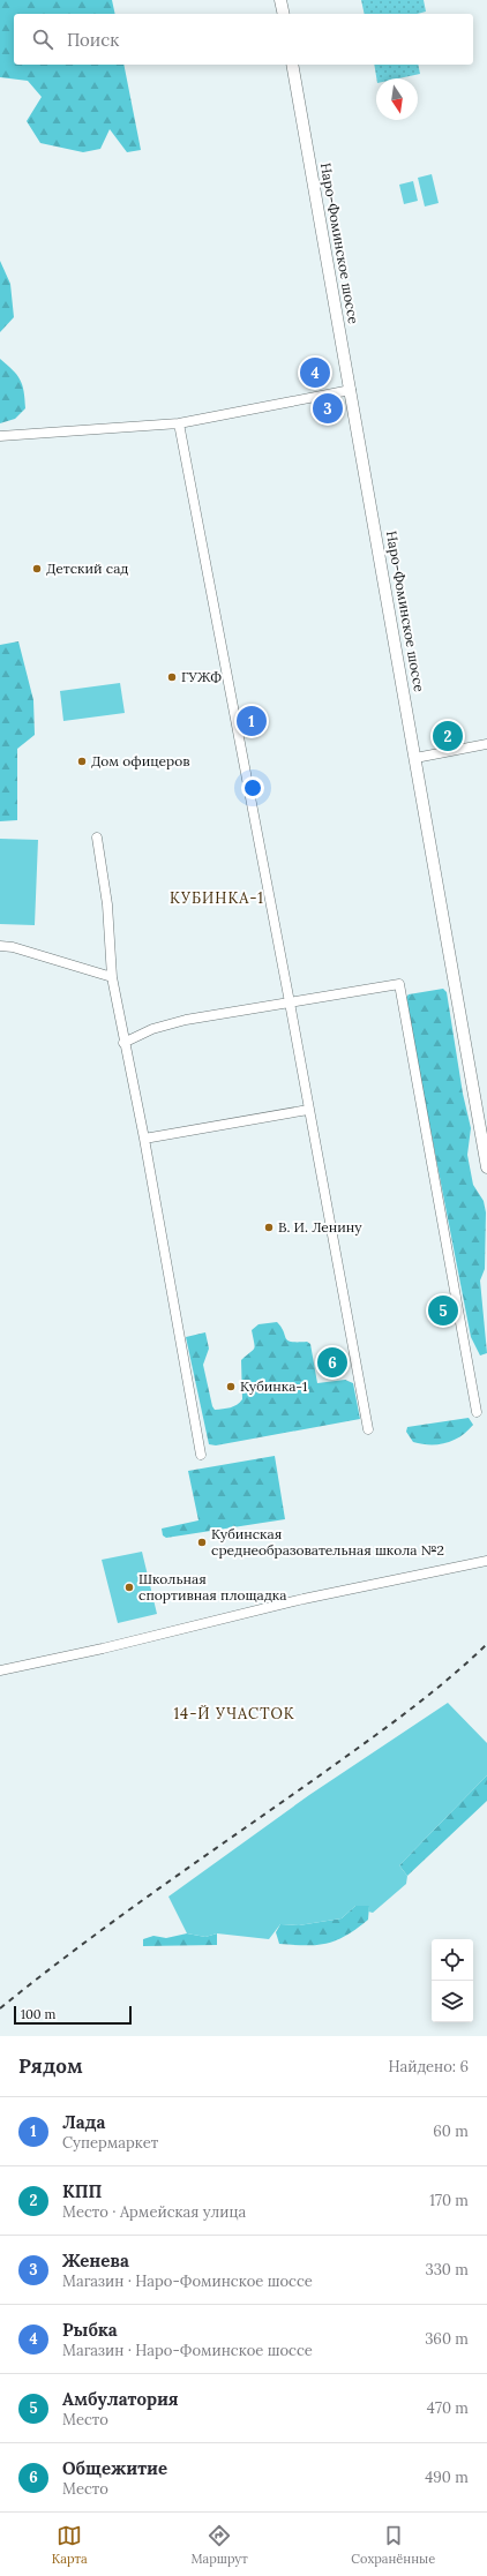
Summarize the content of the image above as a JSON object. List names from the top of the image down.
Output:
{
  "streets": {
    "main road": ["Наро-Фоминское шоссе"]
  },
  "districts": ["КУБИНКА-1", "14-Й УЧАСТОК"],
  "places": [
    "Детский сад",
    "ГУЖФ",
    "Дом офицеров",
    "В. И. Ленину",
    "Кубинка-1",
    "Кубинская среднеобразовательная школа №2",
    "Школьная спортивная площадка"
  ],
  "scale_bar": "100 m",
  "north": "bottom",
  "page": {
    "search": "Поиск",
    "pins": [
      "4",
      "3",
      "1",
      "2",
      "5",
      "6"
    ],
    "scale": "100 m",
    "heading": ["Рядом", "Найдено: 6"],
    "list": [
      {
        "mark": "1",
        "name": "Лада",
        "note": "Супермаркет",
        "value": "60 m"
      },
      {
        "mark": "2",
        "name": "КПП",
        "note": "Место · Армейская улица",
        "value": "170 m"
      },
      {
        "mark": "3",
        "name": "Женева",
        "note": "Магазин · Наро-Фоминское шоссе",
        "value": "330 m"
      },
      {
        "mark": "4",
        "name": "Рыбка",
        "note": "Магазин · Наро-Фоминское шоссе",
        "value": "360 m"
      },
      {
        "mark": "5",
        "name": "Амбулатория",
        "note": "Место",
        "value": "470 m"
      },
      {
        "mark": "6",
        "name": "Общежитие",
        "note": "Место",
        "value": "490 m"
      }
    ],
    "nav": ["Карта", "Маршрут", "Сохранённые"]
  }
}
